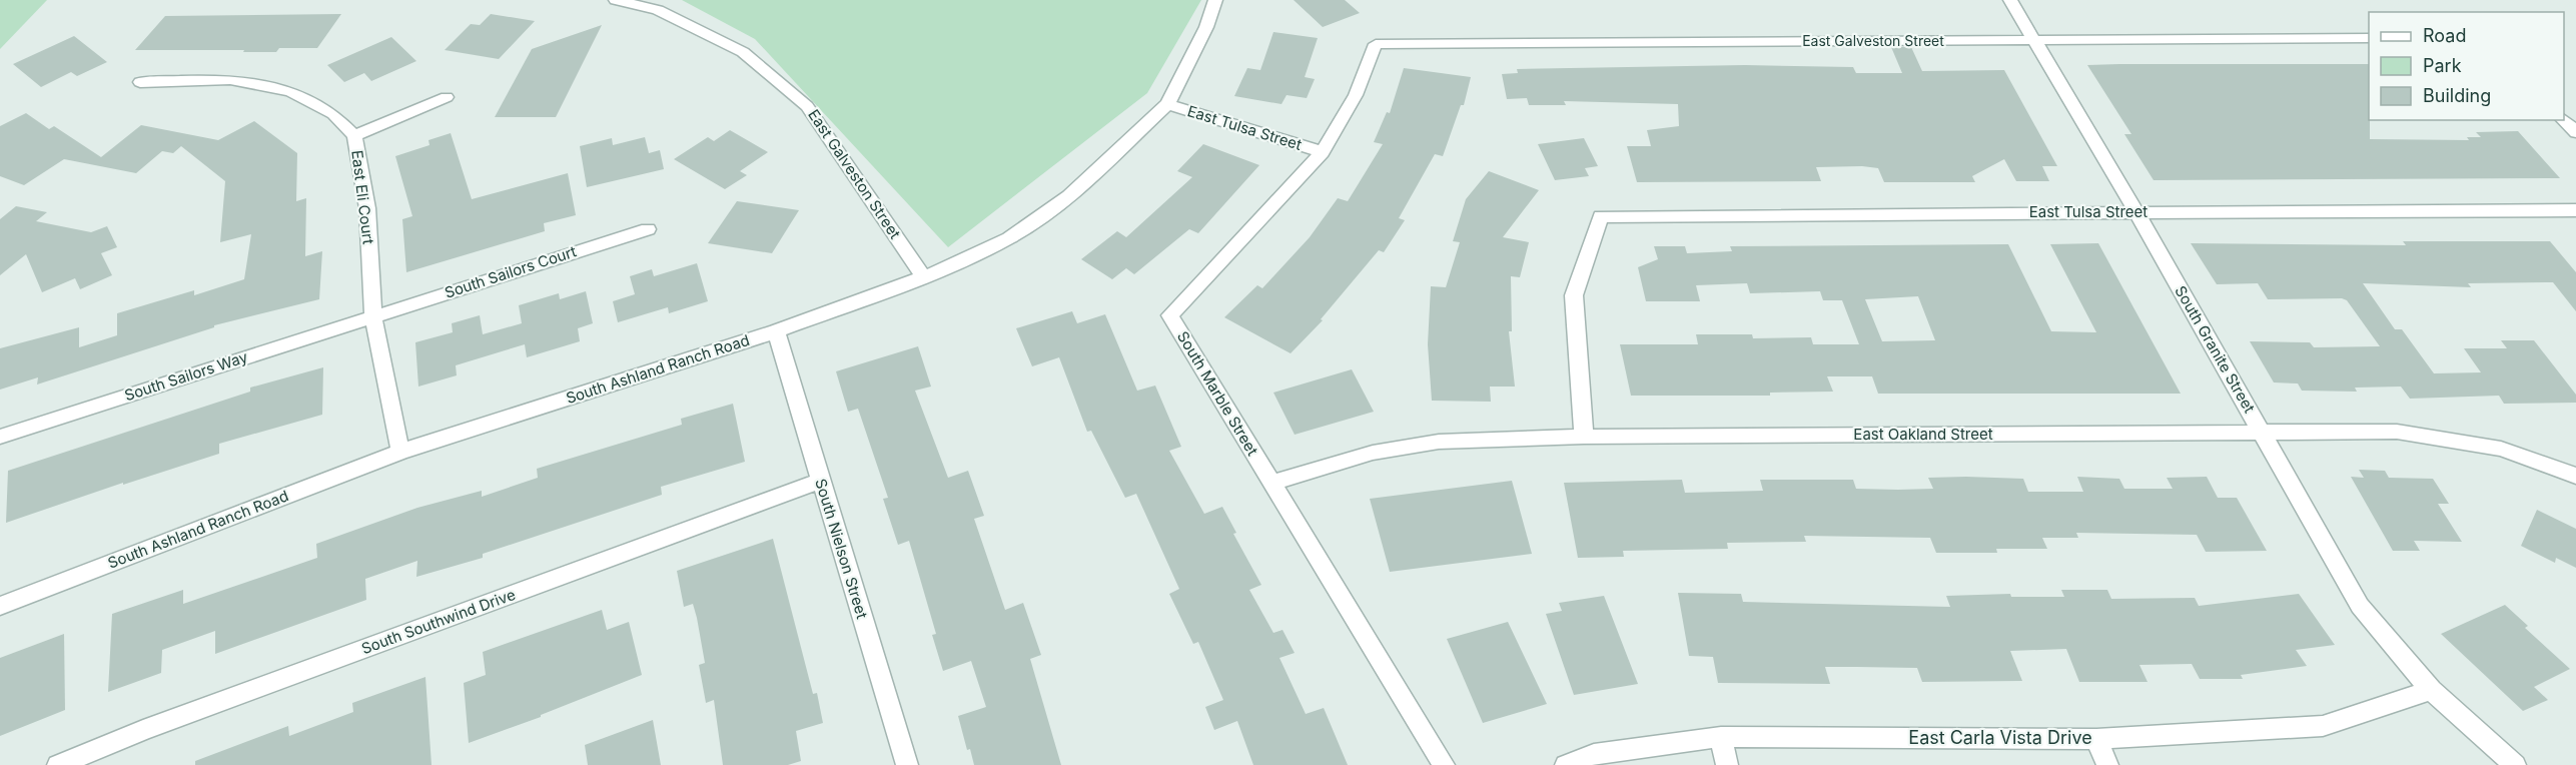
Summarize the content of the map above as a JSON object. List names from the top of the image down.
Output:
{
  "streets": {
    "street": [
      "East Galveston Street",
      "East Tulsa Street",
      "East Eli Court",
      "South Sailors Court",
      "South Granite Street",
      "South Ashland Ranch Road",
      "South Sailors Way",
      "South Marble Street",
      "East Oakland Street",
      "South Nielson Street",
      "South Southwind Drive",
      "East Carla Vista Drive"
    ]
  },
  "crossings": [
    ["East Galveston Street", "South Granite Street"],
    ["East Galveston Street", "South Ashland Ranch Road"],
    ["East Galveston Street", "South Marble Street"],
    ["East Tulsa Street", "South Granite Street"],
    ["East Tulsa Street", "South Ashland Ranch Road"],
    ["East Tulsa Street", "South Marble Street"],
    ["East Tulsa Street", "East Oakland Street"],
    ["East Eli Court", "South Sailors Court"],
    ["East Eli Court", "South Ashland Ranch Road"],
    ["East Eli Court", "South Sailors Way"],
    ["South Sailors Court", "South Sailors Way"],
    ["South Granite Street", "East Oakland Street"],
    ["South Granite Street", "East Carla Vista Drive"],
    ["South Ashland Ranch Road", "South Nielson Street"],
    ["South Marble Street", "East Oakland Street"],
    ["South Nielson Street", "South Southwind Drive"]
  ],
  "legend": ["Road", "Park", "Building"]
}
